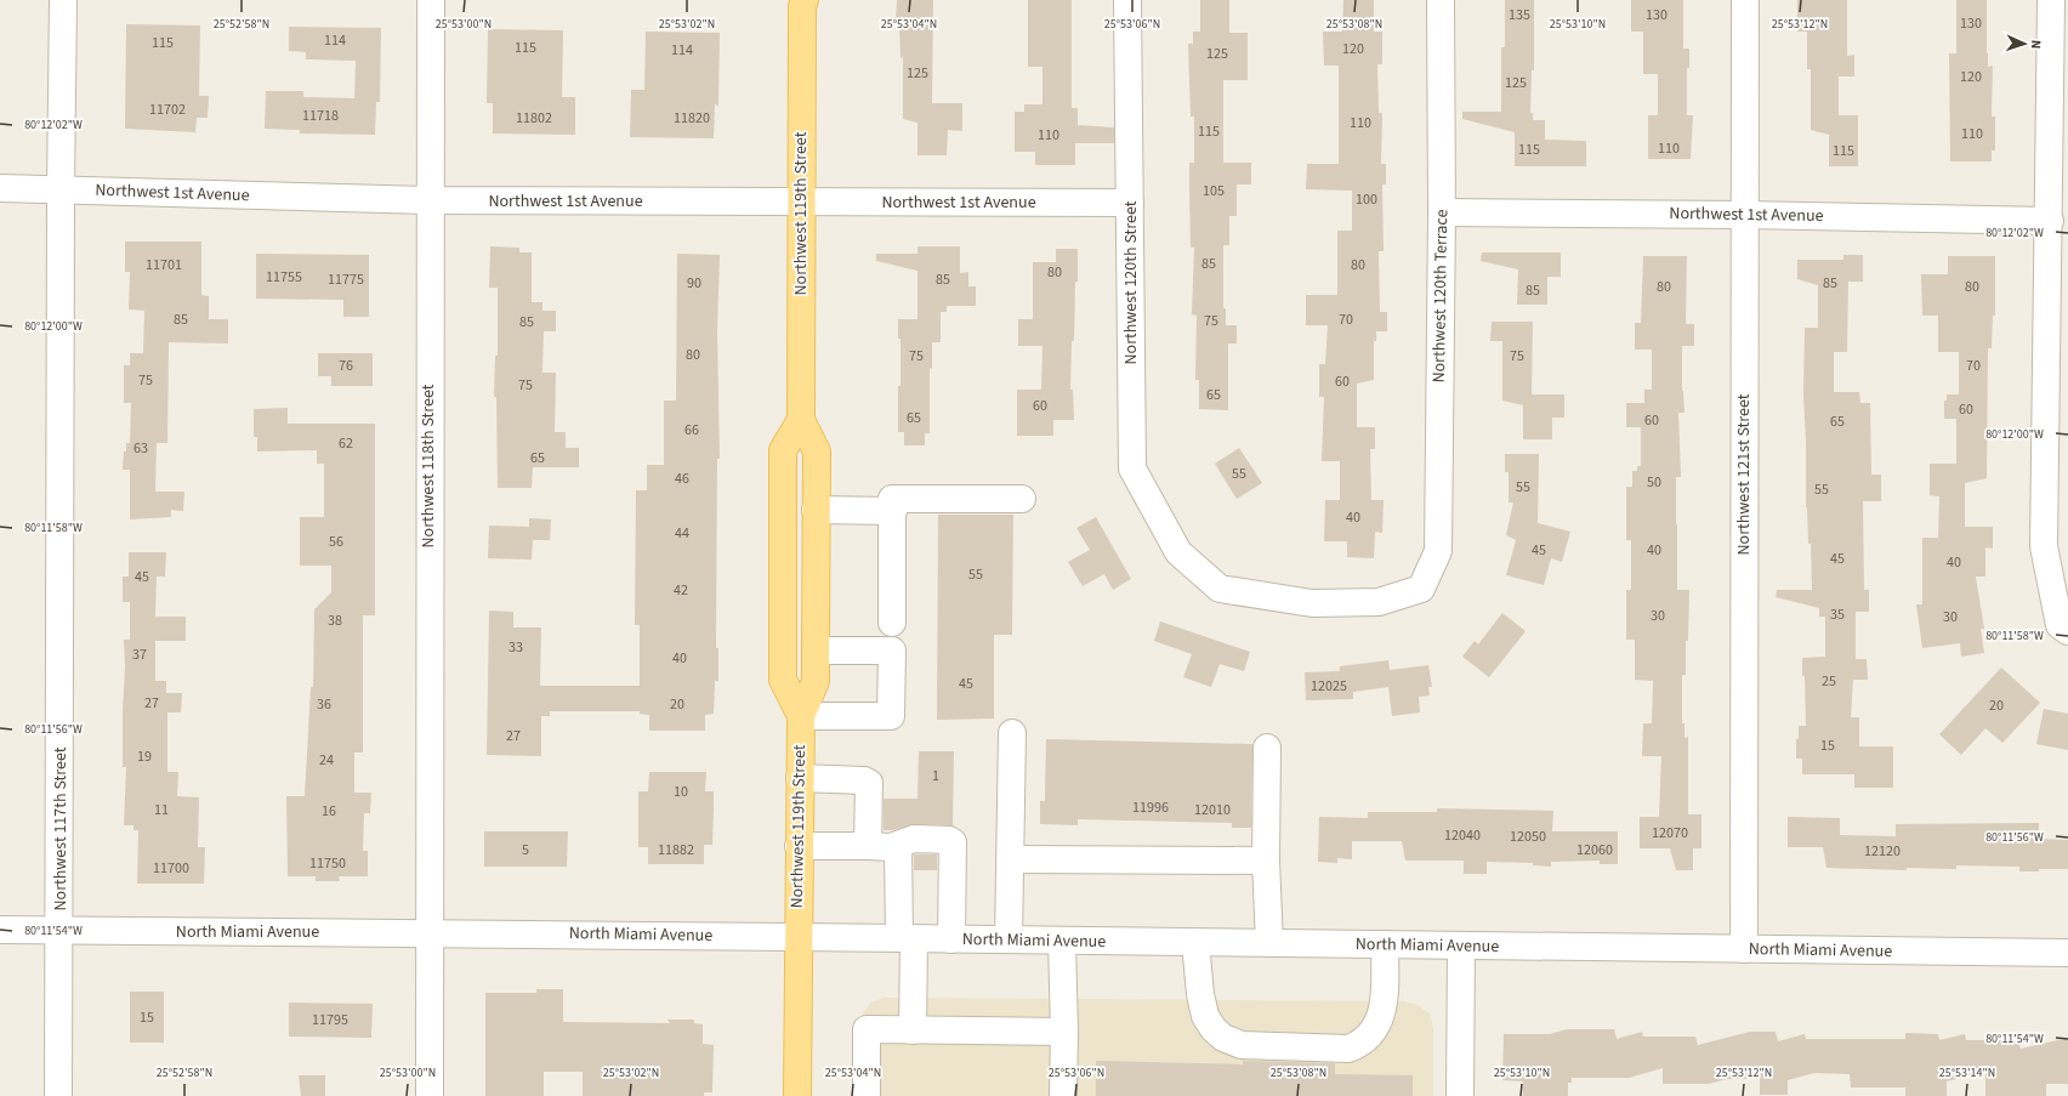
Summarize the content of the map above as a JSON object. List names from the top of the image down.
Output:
{
  "streets": {
    "main road": ["Northwest 119th Street"],
    "street": [
      "Northwest 1st Avenue",
      "Northwest 120th Street",
      "Northwest 120th Terrace",
      "Northwest 118th Street",
      "Northwest 121st Street",
      "Northwest 117th Street",
      "North Miami Avenue"
    ]
  },
  "crossings": [
    ["Northwest 1st Avenue", "Northwest 119th Street"],
    ["Northwest 1st Avenue", "Northwest 120th Street"],
    ["Northwest 1st Avenue", "Northwest 120th Terrace"],
    ["Northwest 1st Avenue", "Northwest 118th Street"],
    ["Northwest 1st Avenue", "Northwest 121st Street"],
    ["Northwest 1st Avenue", "Northwest 117th Street"],
    ["Northwest 119th Street", "North Miami Avenue"],
    ["Northwest 120th Street", "Northwest 120th Terrace"],
    ["Northwest 118th Street", "North Miami Avenue"],
    ["Northwest 121st Street", "North Miami Avenue"],
    ["Northwest 117th Street", "North Miami Avenue"]
  ],
  "house_numbers": [
    "135",
    "130",
    "130",
    "114",
    "115",
    "115",
    "120",
    "114",
    "125",
    "125",
    "120",
    "125",
    "11702",
    "11718",
    "11802",
    "11820",
    "110",
    "115",
    "110",
    "110",
    "110",
    "115",
    "115",
    "105",
    "100",
    "85",
    "11701",
    "80",
    "80",
    "11755",
    "11775",
    "85",
    "90",
    "85",
    "80",
    "80",
    "85",
    "85",
    "70",
    "75",
    "85",
    "80",
    "75",
    "75",
    "76",
    "70",
    "75",
    "60",
    "75",
    "65",
    "60",
    "60",
    "65",
    "60",
    "65",
    "66",
    "62",
    "63",
    "65",
    "55",
    "46",
    "50",
    "55",
    "55",
    "40",
    "44",
    "56",
    "45",
    "40",
    "45",
    "40",
    "55",
    "45",
    "42",
    "35",
    "30",
    "30",
    "38",
    "33",
    "37",
    "40",
    "25",
    "45",
    "12025",
    "27",
    "36",
    "20",
    "20",
    "27",
    "15",
    "19",
    "24",
    "1",
    "10",
    "11996",
    "11",
    "12010",
    "16",
    "12070",
    "12040",
    "12050",
    "5",
    "11882",
    "12060",
    "12120",
    "11750",
    "11700",
    "15",
    "11795"
  ],
  "north": "right",
  "coordinates": [
    "25°52'58\"N",
    "25°53'00\"N",
    "25°53'02\"N",
    "25°53'04\"N",
    "25°53'06\"N",
    "25°53'08\"N",
    "25°53'10\"N",
    "25°53'12\"N",
    "80°12'02\"W",
    "80°12'00\"W",
    "80°11'58\"W",
    "80°11'56\"W",
    "80°11'54\"W",
    "25°53'14\"N"
  ]
}
